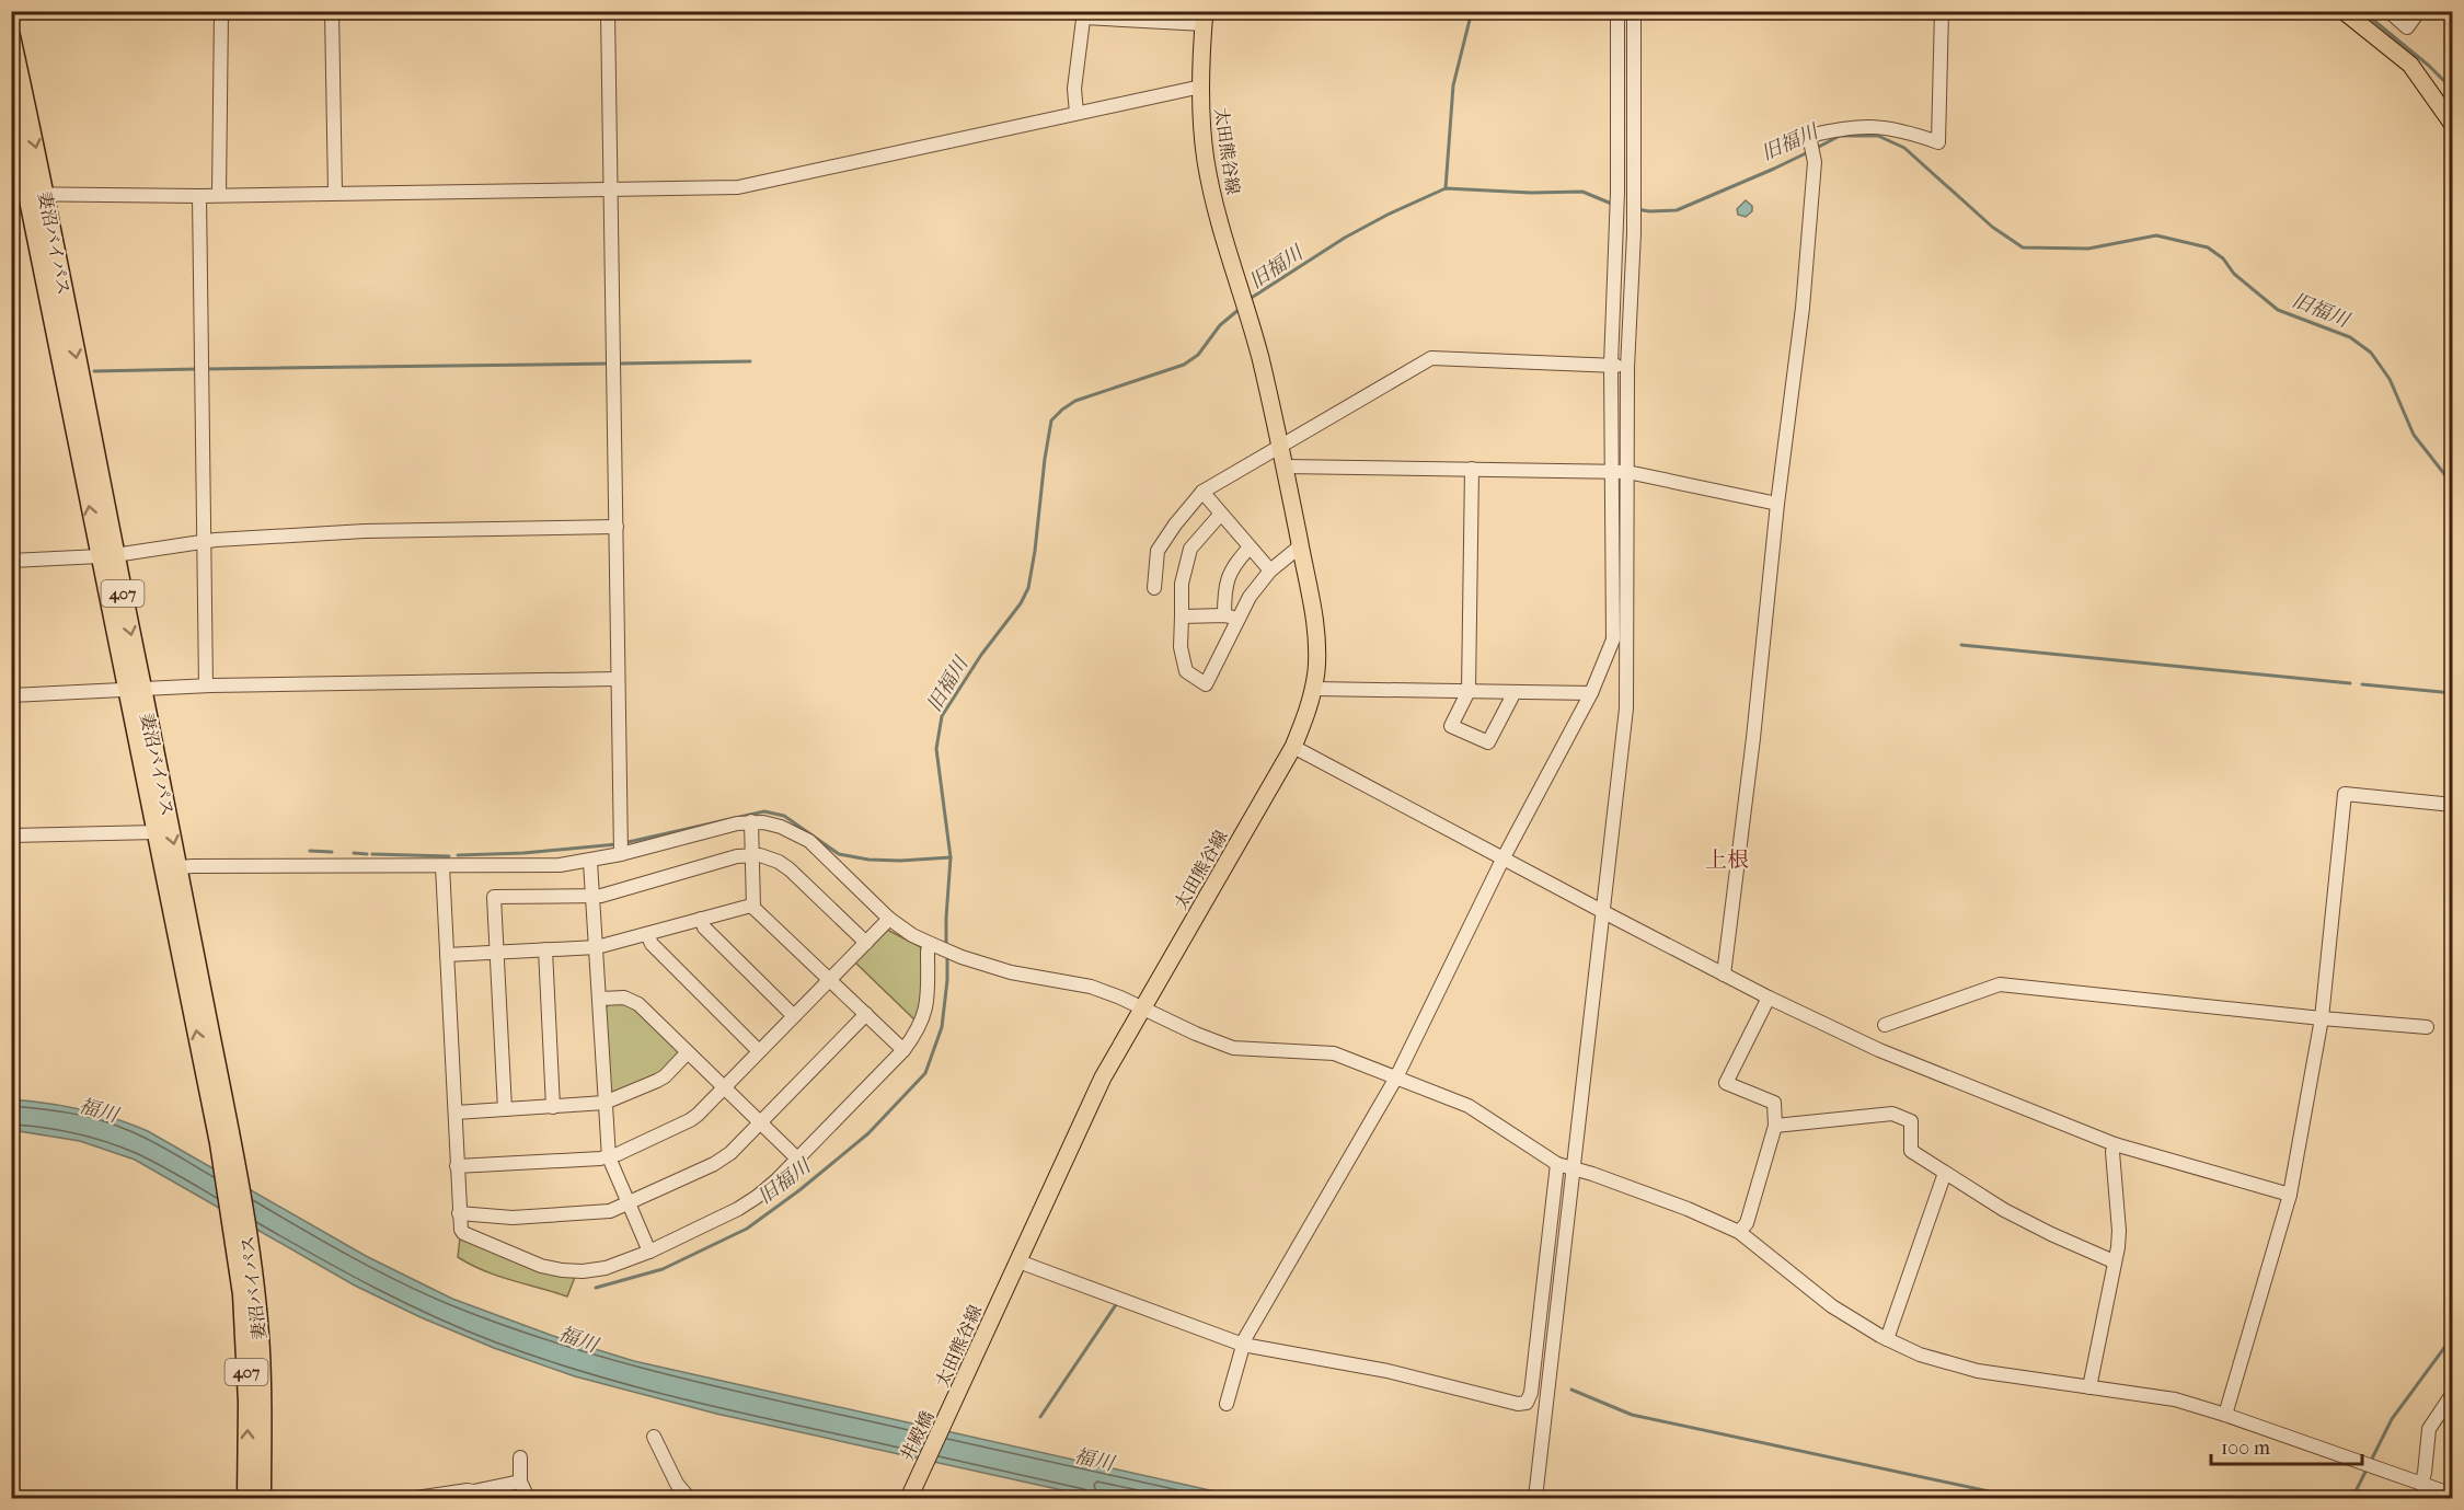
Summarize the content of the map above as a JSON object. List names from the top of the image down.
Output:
{
  "streets": {
    "highway": ["妻沼バイパス", "407"],
    "main road": ["太田熊谷線", "井殿橋"]
  },
  "crossings": [
    ["太田熊谷線", "井殿橋"]
  ],
  "districts": ["上根"],
  "water": ["旧福川", "福川"],
  "scale_bar": "100 m"
}
